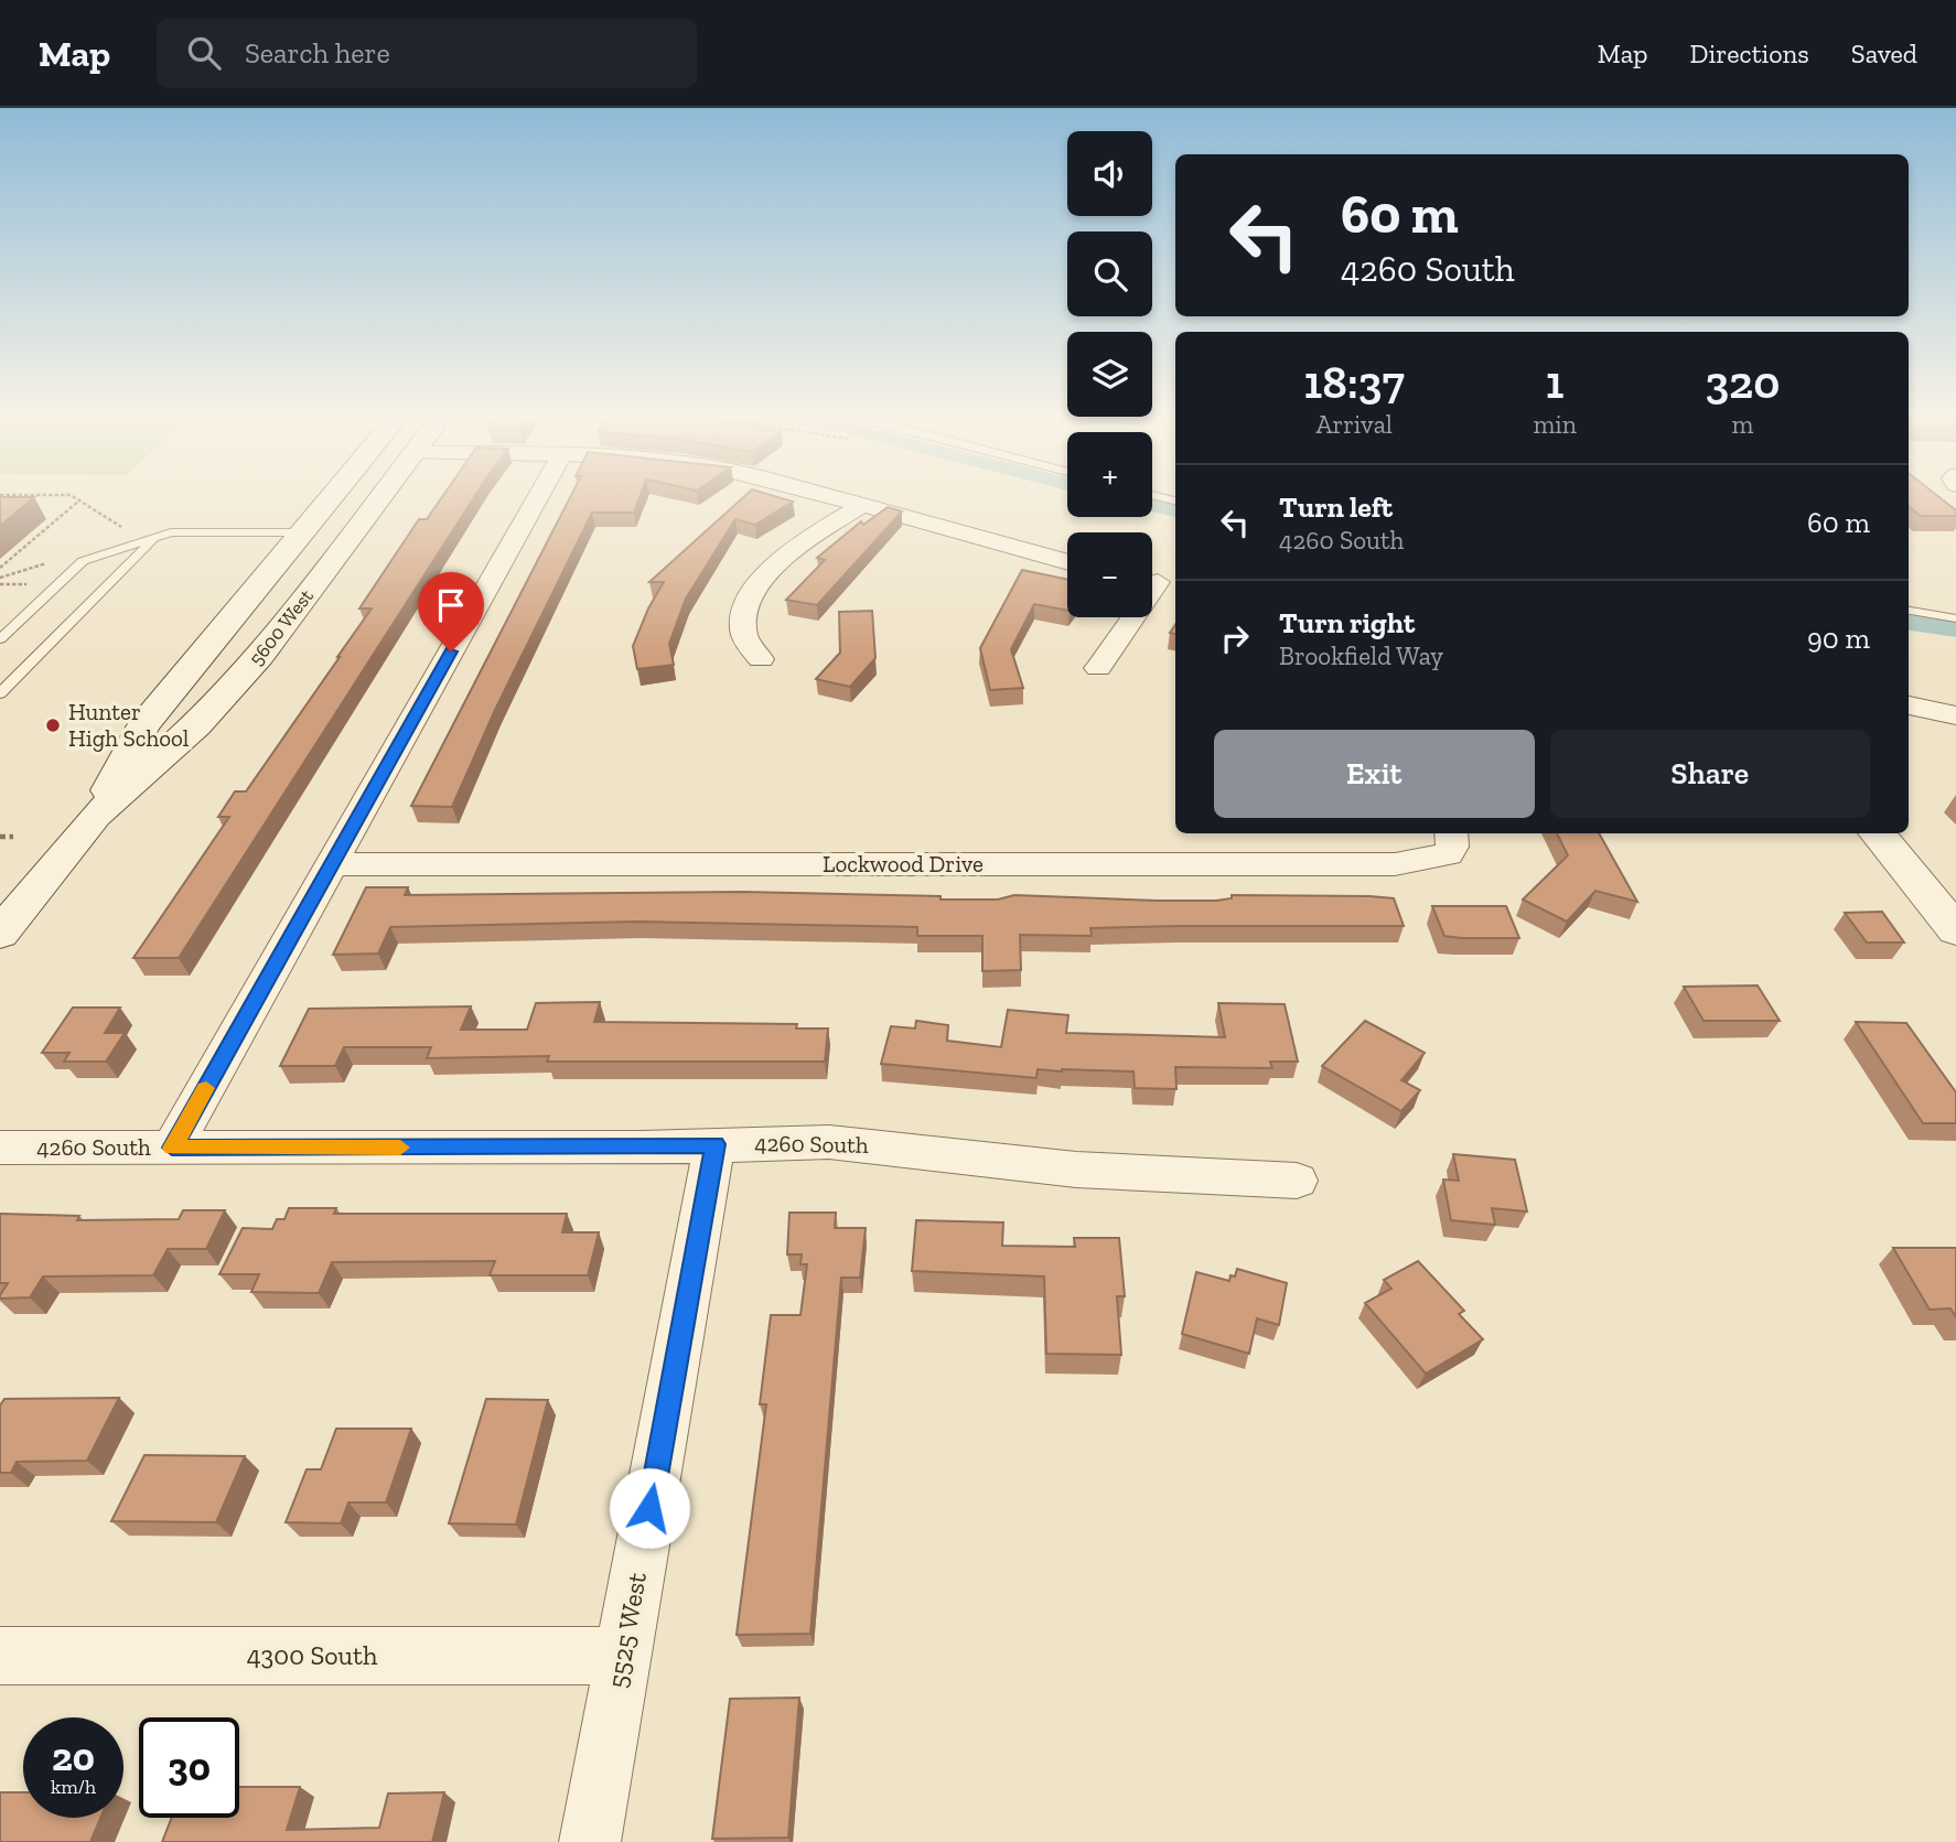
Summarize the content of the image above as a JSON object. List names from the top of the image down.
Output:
{
  "streets": {
    "main road": ["5600 West"],
    "street": [
      "Lockwood Drive",
      "4260 South",
      "5525 West",
      "4300 South"
    ]
  },
  "crossings": [
    ["4260 South", "5525 West"],
    ["5525 West", "4300 South"]
  ],
  "places": ["Hunter High School"],
  "page": {
    "header": "Map",
    "search": "Search here",
    "nav": ["Map", "Directions", "Saved"],
    "map_buttons": ["+", "−"],
    "turn": ["60 m", "4260 South"],
    "eta": [
      "18:37",
      "Arrival",
      "1",
      "min",
      "320",
      "m"
    ],
    "list": [
      {
        "name": "Turn left",
        "note": "4260 South",
        "value": "60 m"
      },
      {
        "name": "Turn right",
        "note": "Brookfield Way",
        "value": "90 m"
      }
    ],
    "buttons": ["Exit", "Share"],
    "speed": "20 km/h",
    "limit": "30"
  }
}
